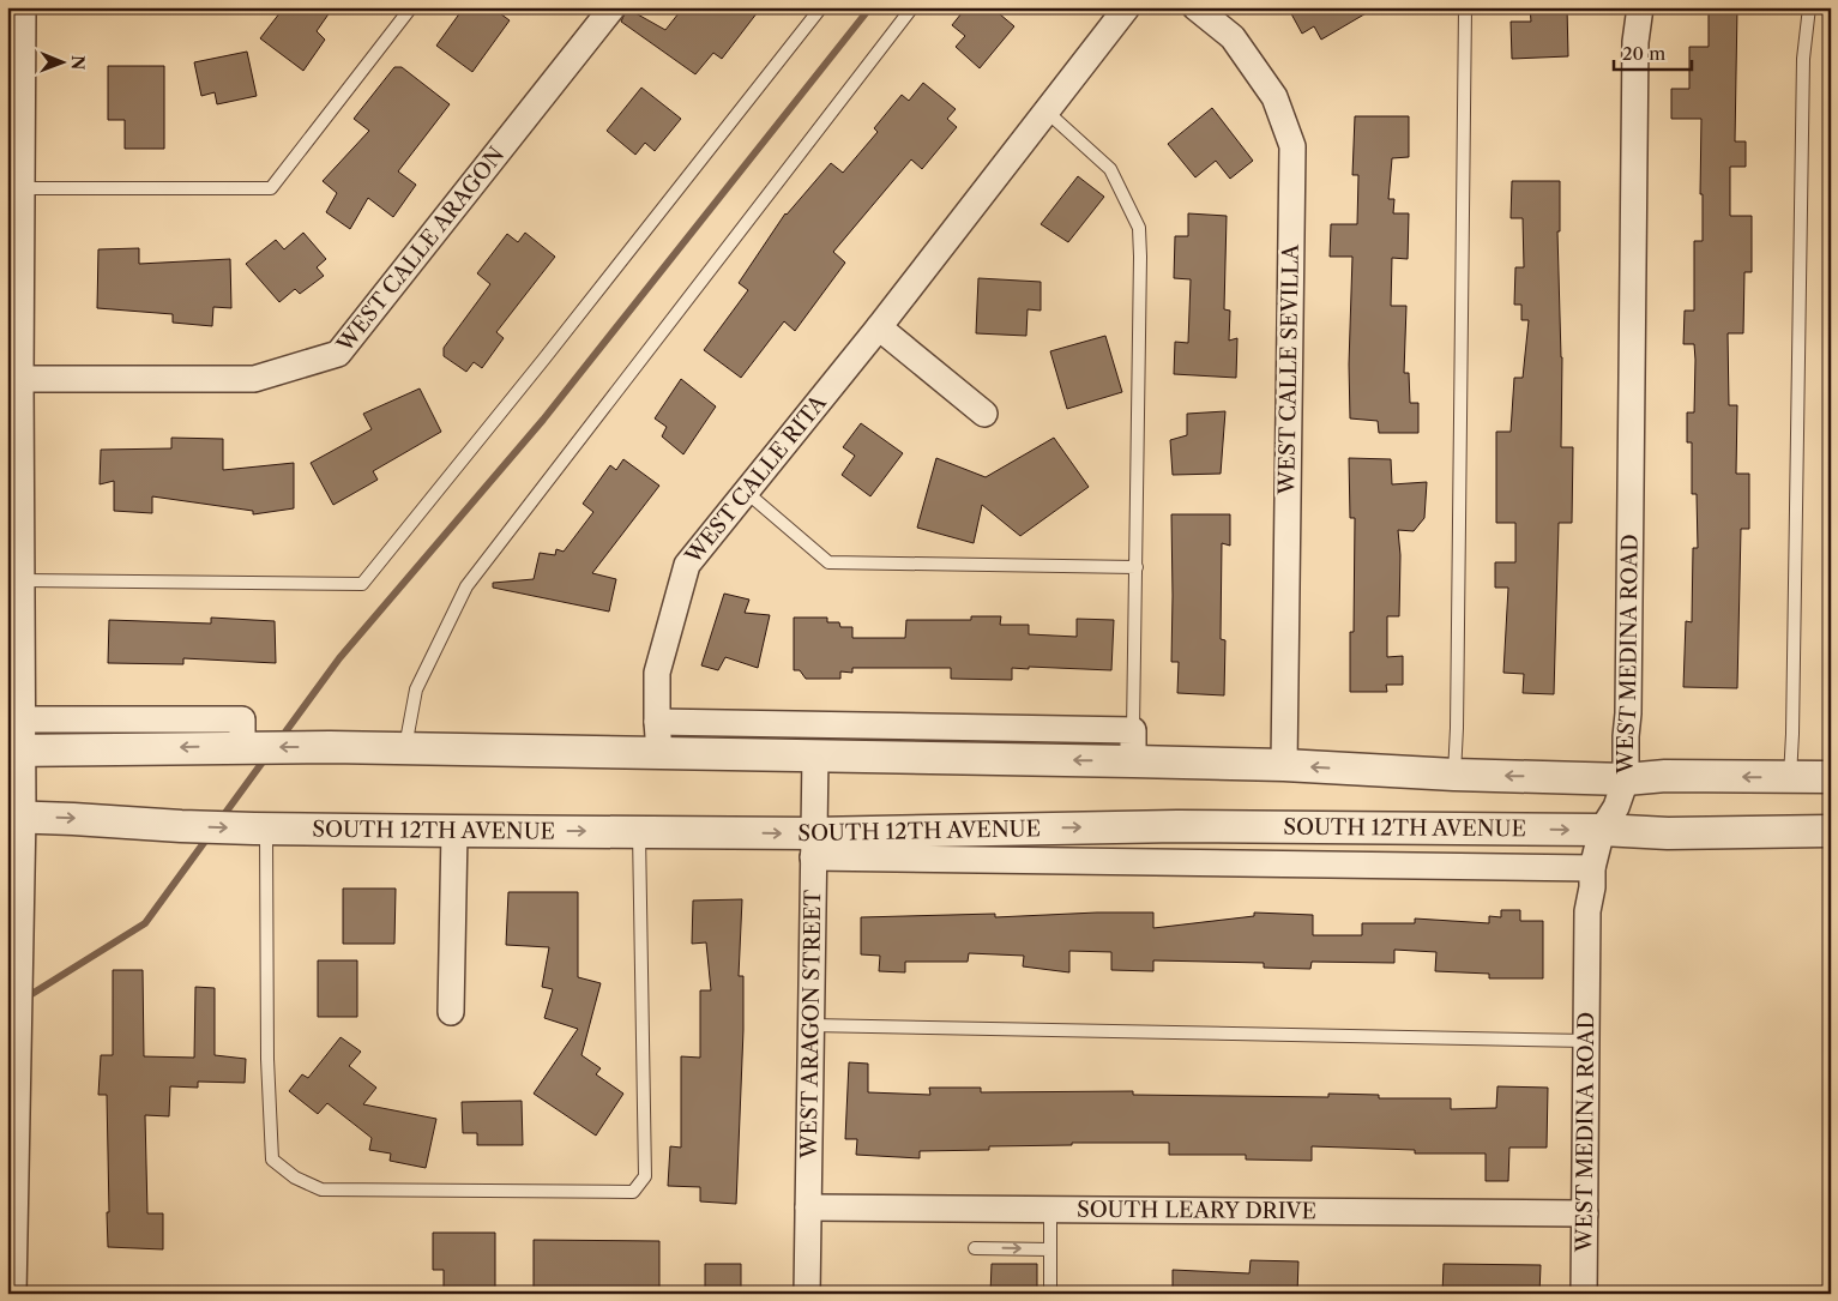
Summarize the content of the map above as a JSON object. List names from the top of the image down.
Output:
{
  "streets": {
    "street": [
      "WEST CALLE ARAGON",
      "WEST CALLE SEVILLA",
      "WEST CALLE RITA",
      "WEST MEDINA ROAD",
      "SOUTH 12TH AVENUE",
      "WEST ARAGON STREET",
      "SOUTH LEARY DRIVE"
    ]
  },
  "crossings": [
    ["WEST MEDINA ROAD", "SOUTH 12TH AVENUE"],
    ["WEST MEDINA ROAD", "SOUTH LEARY DRIVE"],
    ["SOUTH 12TH AVENUE", "WEST ARAGON STREET"],
    ["WEST ARAGON STREET", "SOUTH LEARY DRIVE"]
  ],
  "scale_bar": "20 m",
  "north": "right"
}
